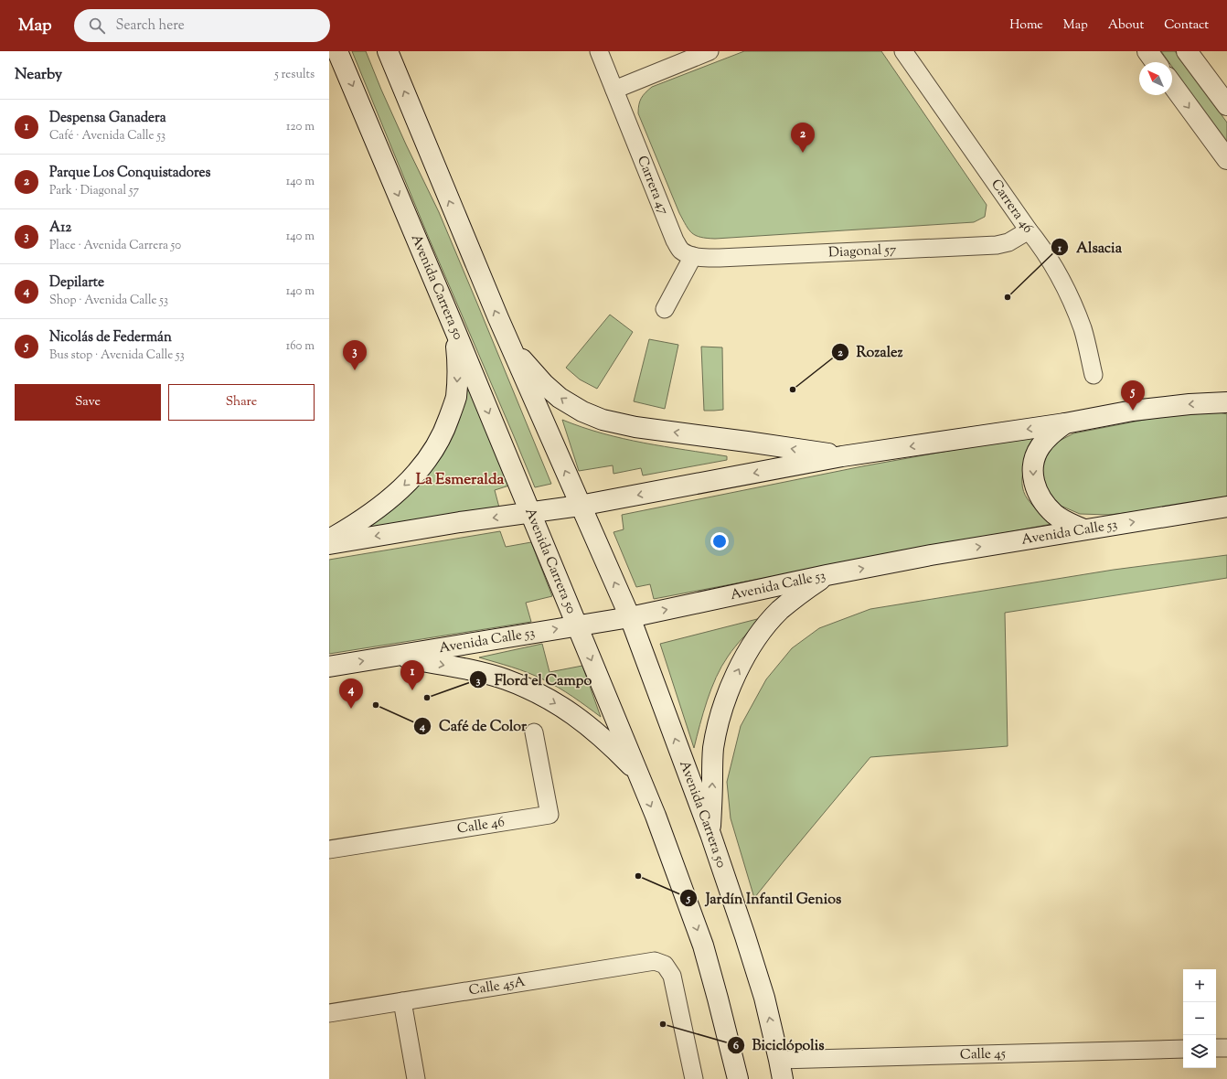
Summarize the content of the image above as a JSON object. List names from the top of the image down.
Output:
{
  "streets": {
    "main road": ["Avenida Carrera 50", "Avenida Calle 53"],
    "street": [
      "Carrera 47",
      "Carrera 46",
      "Diagonal 57",
      "Calle 46",
      "Calle 45A",
      "Calle 45"
    ]
  },
  "crossings": [
    ["Carrera 47", "Diagonal 57"],
    ["Carrera 46", "Diagonal 57"],
    ["Avenida Carrera 50", "Avenida Calle 53"],
    ["Avenida Carrera 50", "Calle 45"]
  ],
  "districts": ["La Esmeralda"],
  "places": [
    "Alsacia",
    "Rozalez",
    "Flord el Campo",
    "Café de Color",
    "Jardín Infantil Genios",
    "Biciclópolis"
  ],
  "north": "top left",
  "page": {
    "header": "Map",
    "search": "Search here",
    "nav": [
      "Home",
      "Map",
      "About",
      "Contact"
    ],
    "heading": ["Nearby", "5 results"],
    "list": [
      {
        "mark": "1",
        "name": "Despensa Ganadera",
        "note": "Café · Avenida Calle 53",
        "value": "120 m"
      },
      {
        "mark": "2",
        "name": "Parque Los Conquistadores",
        "note": "Park · Diagonal 57",
        "value": "140 m"
      },
      {
        "mark": "3",
        "name": "A12",
        "note": "Place · Avenida Carrera 50",
        "value": "140 m"
      },
      {
        "mark": "4",
        "name": "Depilarte",
        "note": "Shop · Avenida Calle 53",
        "value": "140 m"
      },
      {
        "mark": "5",
        "name": "Nicolás de Federmán",
        "note": "Bus stop · Avenida Calle 53",
        "value": "160 m"
      }
    ],
    "pins": [
      "2",
      "3",
      "5",
      "1",
      "4"
    ],
    "buttons": ["Save", "Share"],
    "map_buttons": ["+", "−"]
  }
}
